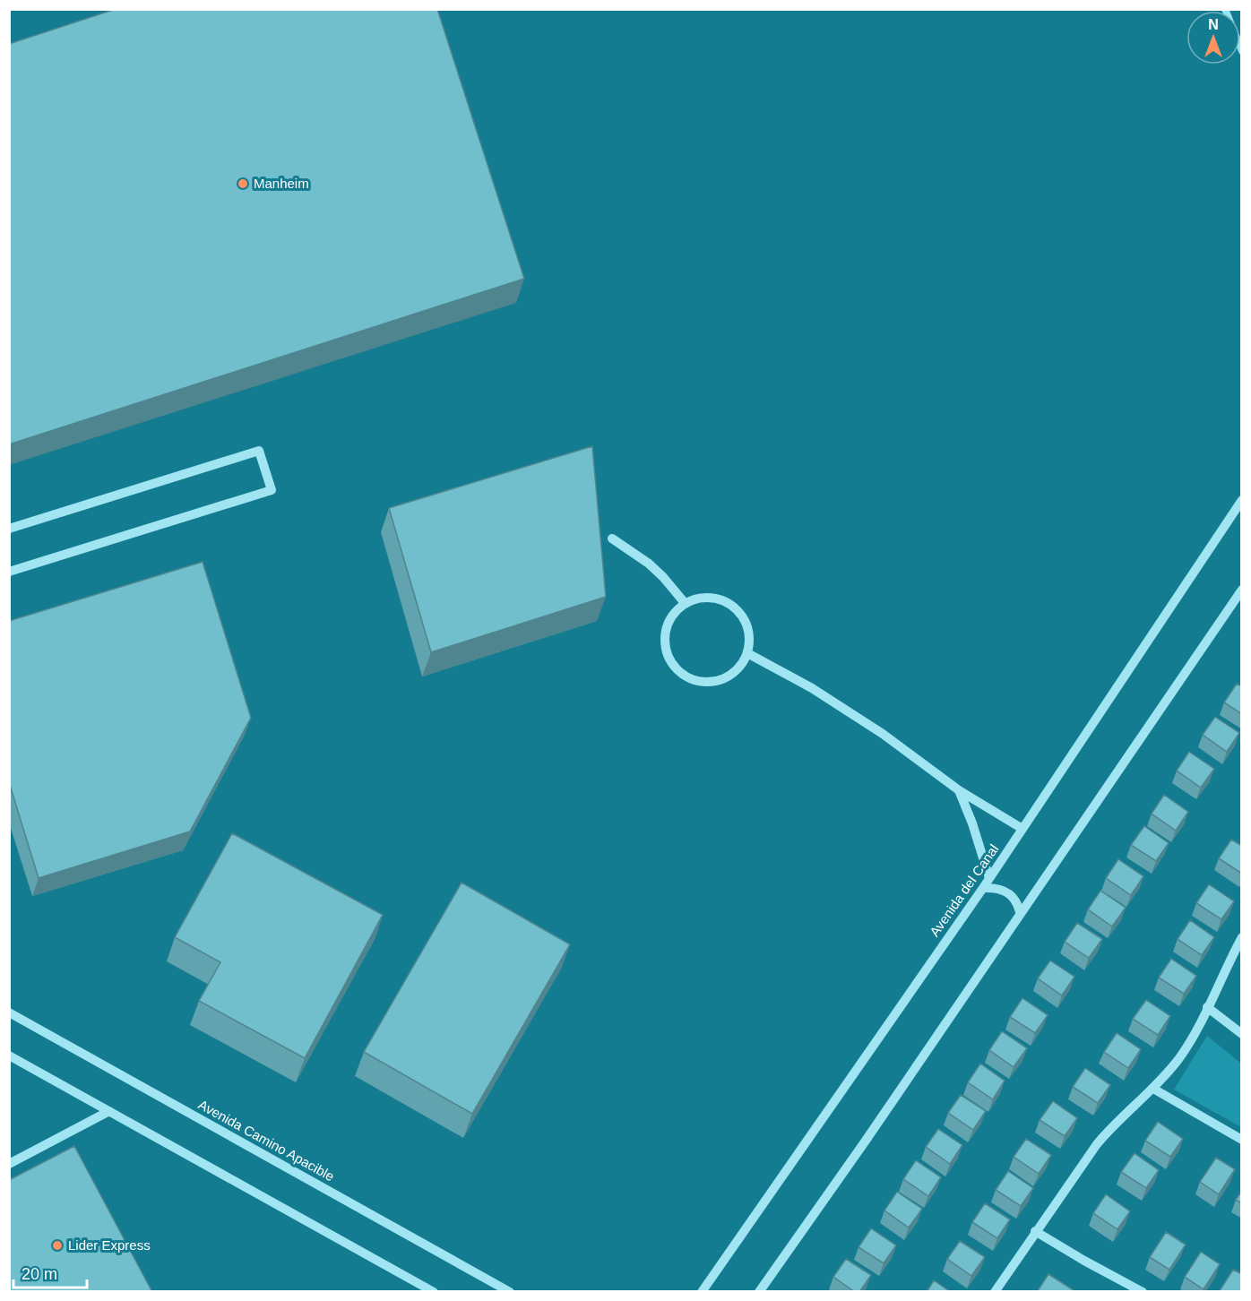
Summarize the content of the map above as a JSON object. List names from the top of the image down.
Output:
{
  "streets": {
    "street": ["Avenida del Canal", "Avenida Camino Apacible"]
  },
  "places": ["Manheim", "Lider Express"],
  "scale_bar": "20 m",
  "north": "top"
}
